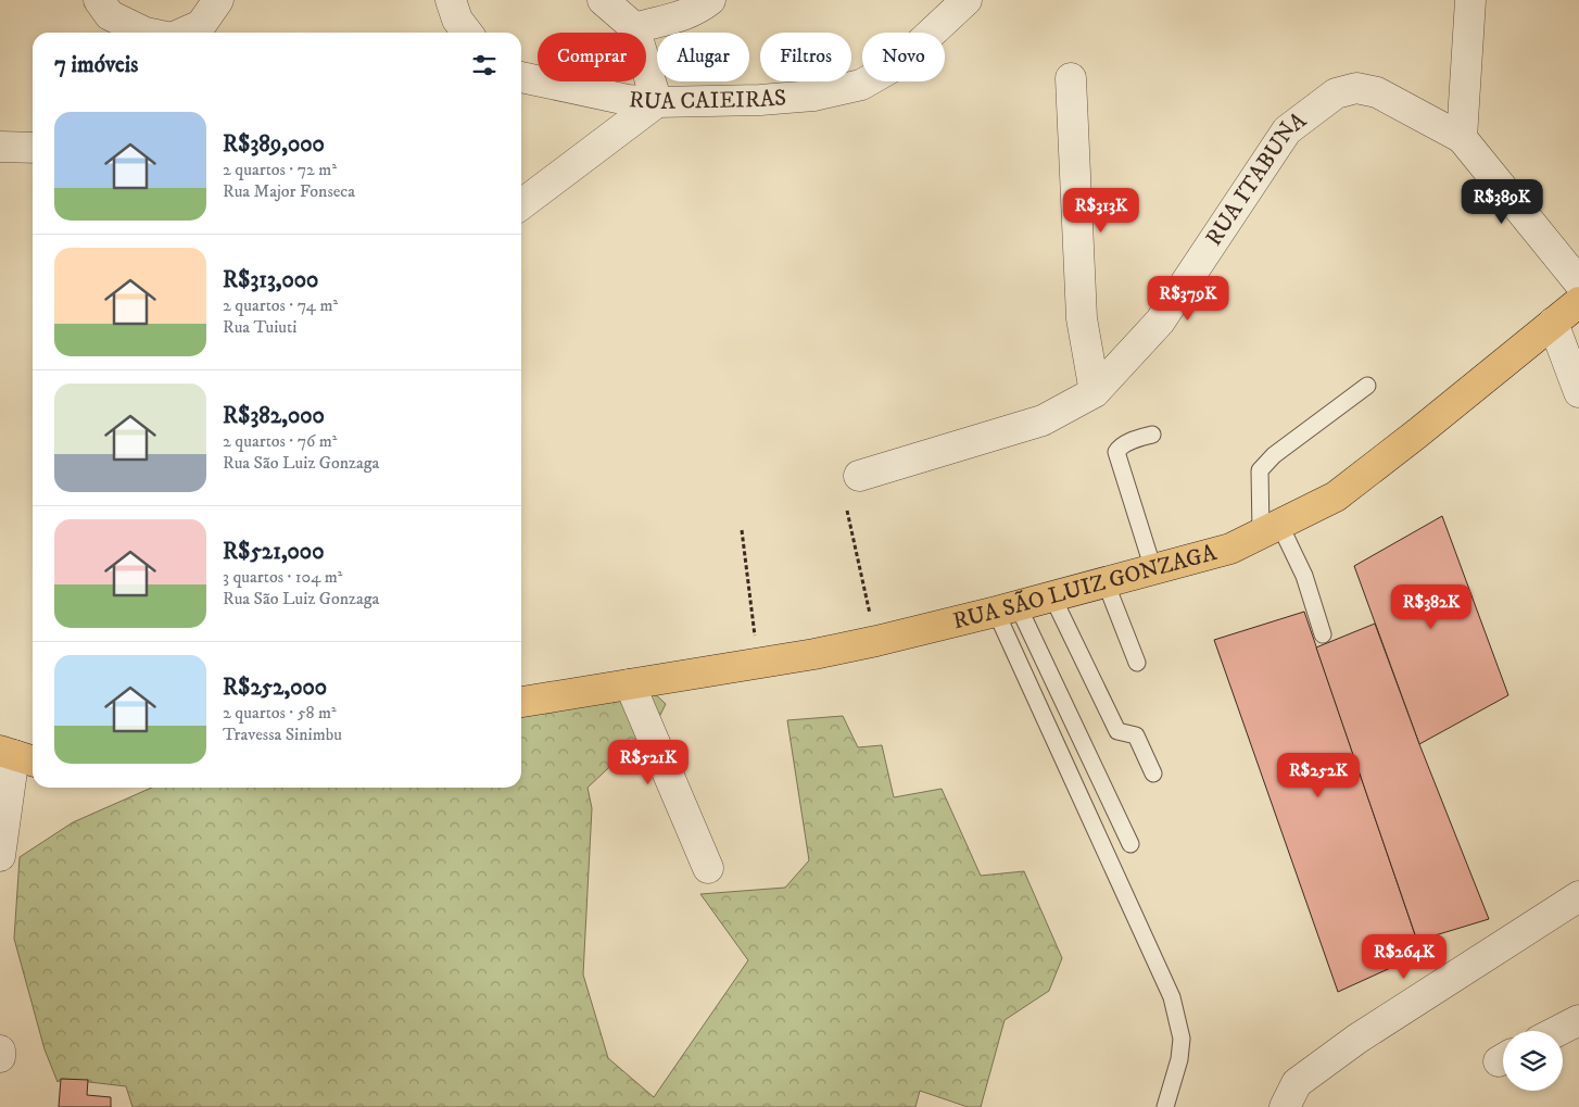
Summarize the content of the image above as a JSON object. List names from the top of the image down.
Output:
{
  "streets": {
    "main road": ["RUA SÃO LUIZ GONZAGA"],
    "street": ["RUA CAIEIRAS", "RUA ITABUNA"]
  },
  "page": {
    "chip": [
      "Comprar",
      "Alugar",
      "Filtros",
      "Novo"
    ],
    "heading": "7 imóveis",
    "list": [
      {
        "name": "R$389,000",
        "note": "2 quartos · 72 m² · Rua Major Fonseca"
      },
      {
        "name": "R$313,000",
        "note": "2 quartos · 74 m² · Rua Tuiuti"
      },
      {
        "name": "R$382,000",
        "note": "2 quartos · 76 m² · Rua São Luiz Gonzaga"
      },
      {
        "name": "R$521,000",
        "note": "3 quartos · 104 m² · Rua São Luiz Gonzaga"
      },
      {
        "name": "R$252,000",
        "note": "2 quartos · 58 m² · Travessa Sinimbu"
      }
    ],
    "price": [
      "R$389K",
      "R$313K",
      "R$379K",
      "R$382K",
      "R$521K",
      "R$252K",
      "R$264K"
    ]
  }
}
